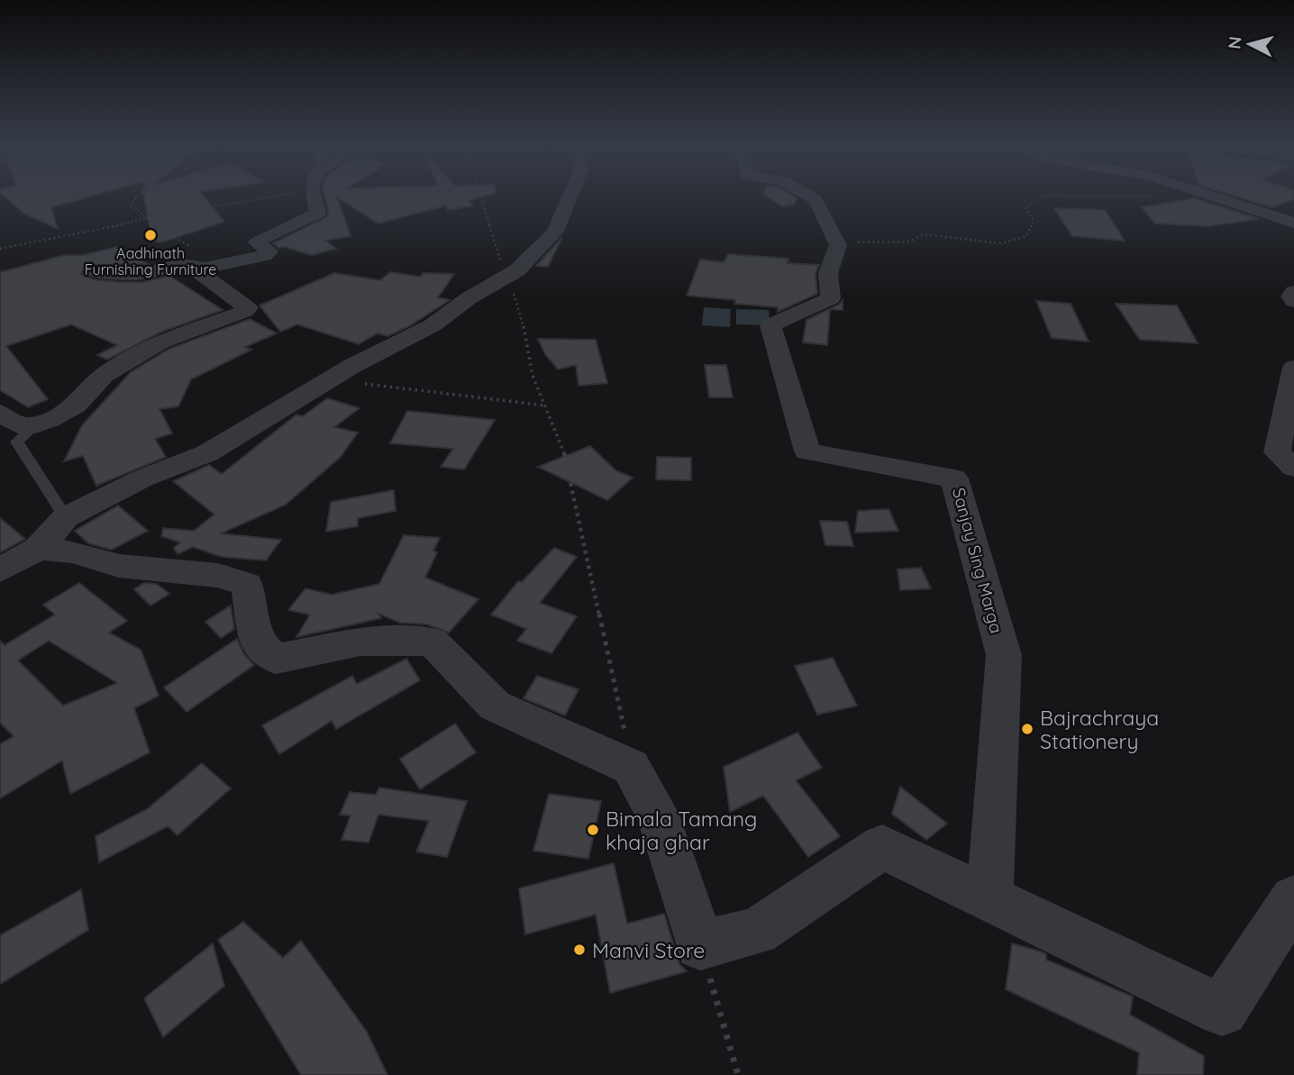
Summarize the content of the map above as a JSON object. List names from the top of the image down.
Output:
{
  "streets": {
    "street": ["Sanjay Sing Marga"]
  },
  "places": [
    "Aadhinath Furnishing Furniture",
    "Bajrachraya Stationery",
    "Bimala Tamang khaja ghar",
    "Manvi Store"
  ],
  "north": "left"
}
